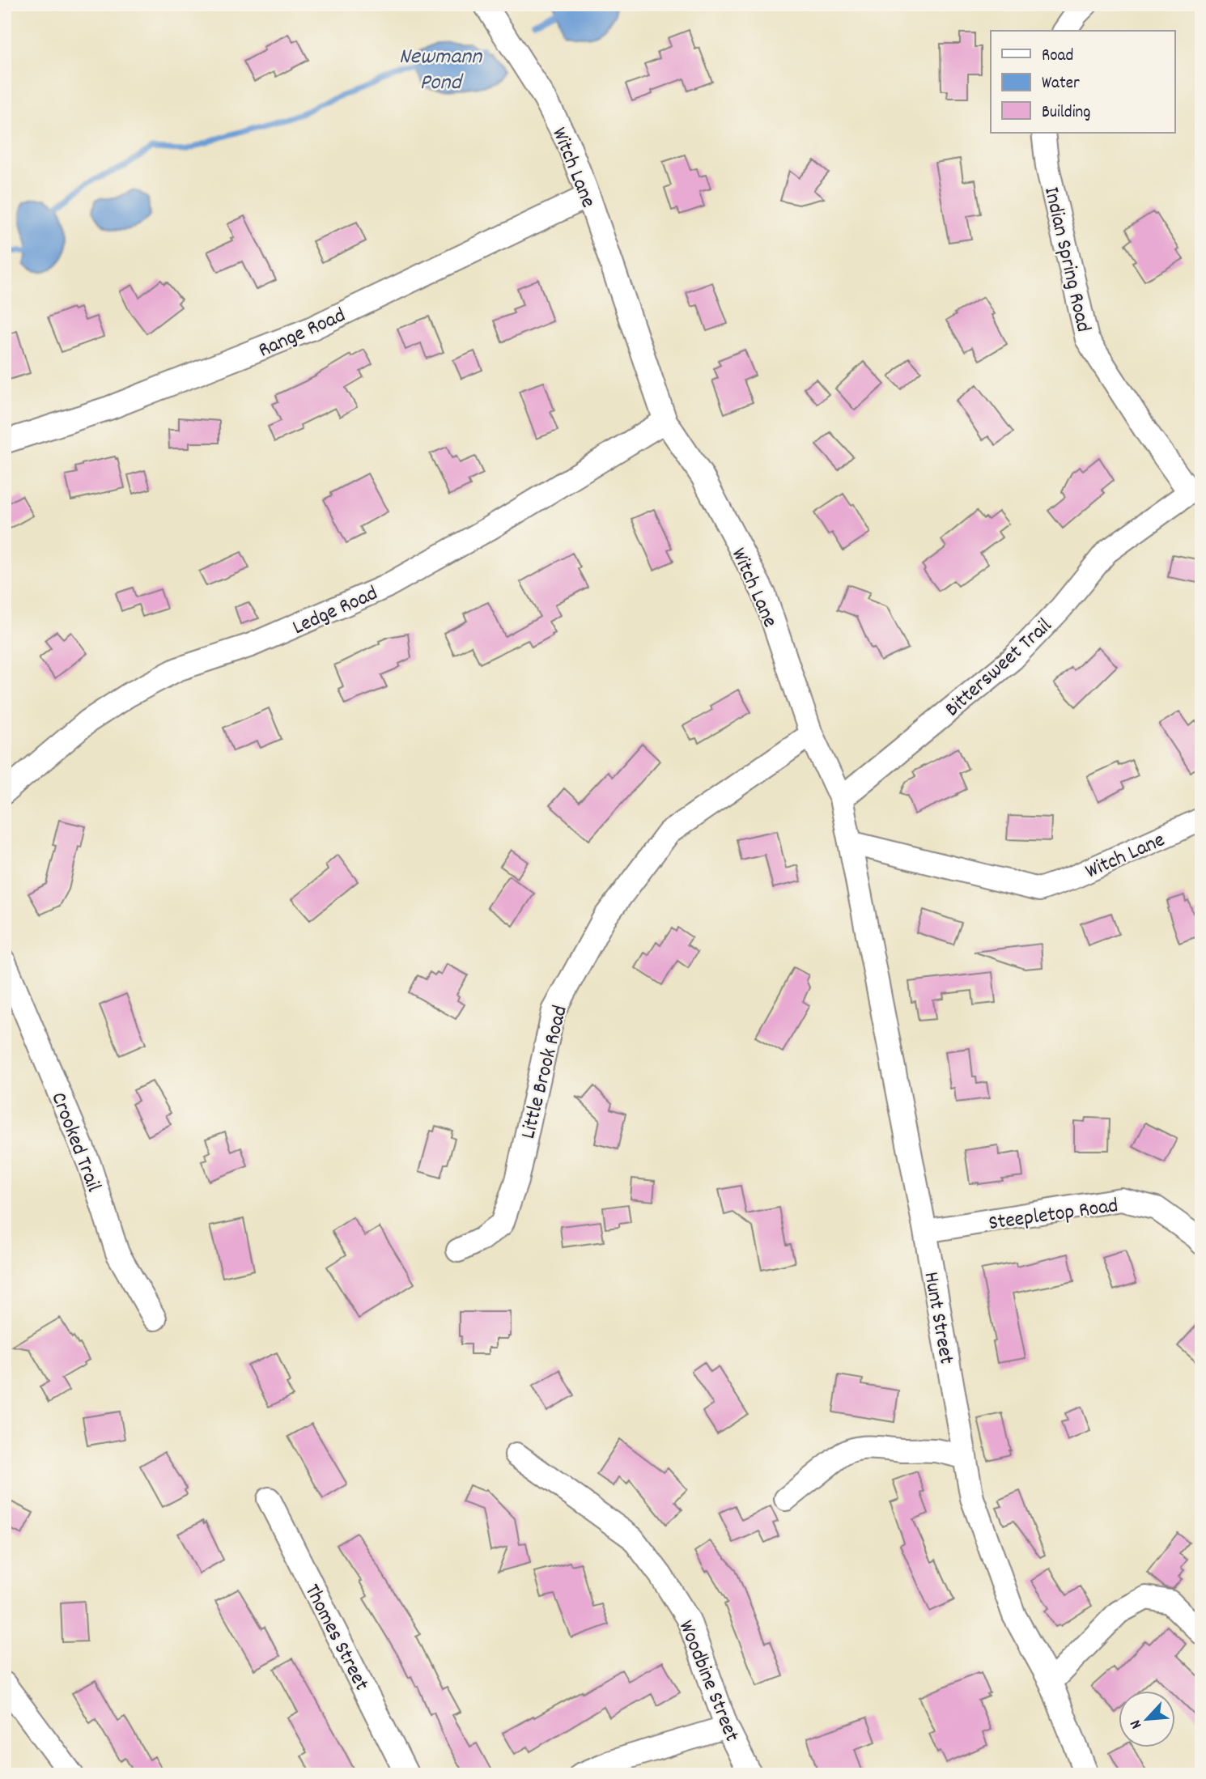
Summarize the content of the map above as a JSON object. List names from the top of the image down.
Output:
{
  "streets": {
    "street": [
      "Witch Lane",
      "Indian Spring Road",
      "Range Road",
      "Ledge Road",
      "Bittersweet Trail",
      "Little Brook Road",
      "Crooked Trail",
      "Steepletop Road",
      "Hunt Street",
      "Thomes Street",
      "Woodbine Street"
    ]
  },
  "crossings": [
    ["Witch Lane", "Range Road"],
    ["Witch Lane", "Ledge Road"],
    ["Witch Lane", "Bittersweet Trail"],
    ["Witch Lane", "Little Brook Road"],
    ["Witch Lane", "Hunt Street"],
    ["Indian Spring Road", "Bittersweet Trail"],
    ["Steepletop Road", "Hunt Street"]
  ],
  "water": ["Newmann Pond"],
  "legend": ["Road", "Water", "Building"],
  "north": "bottom left"
}
